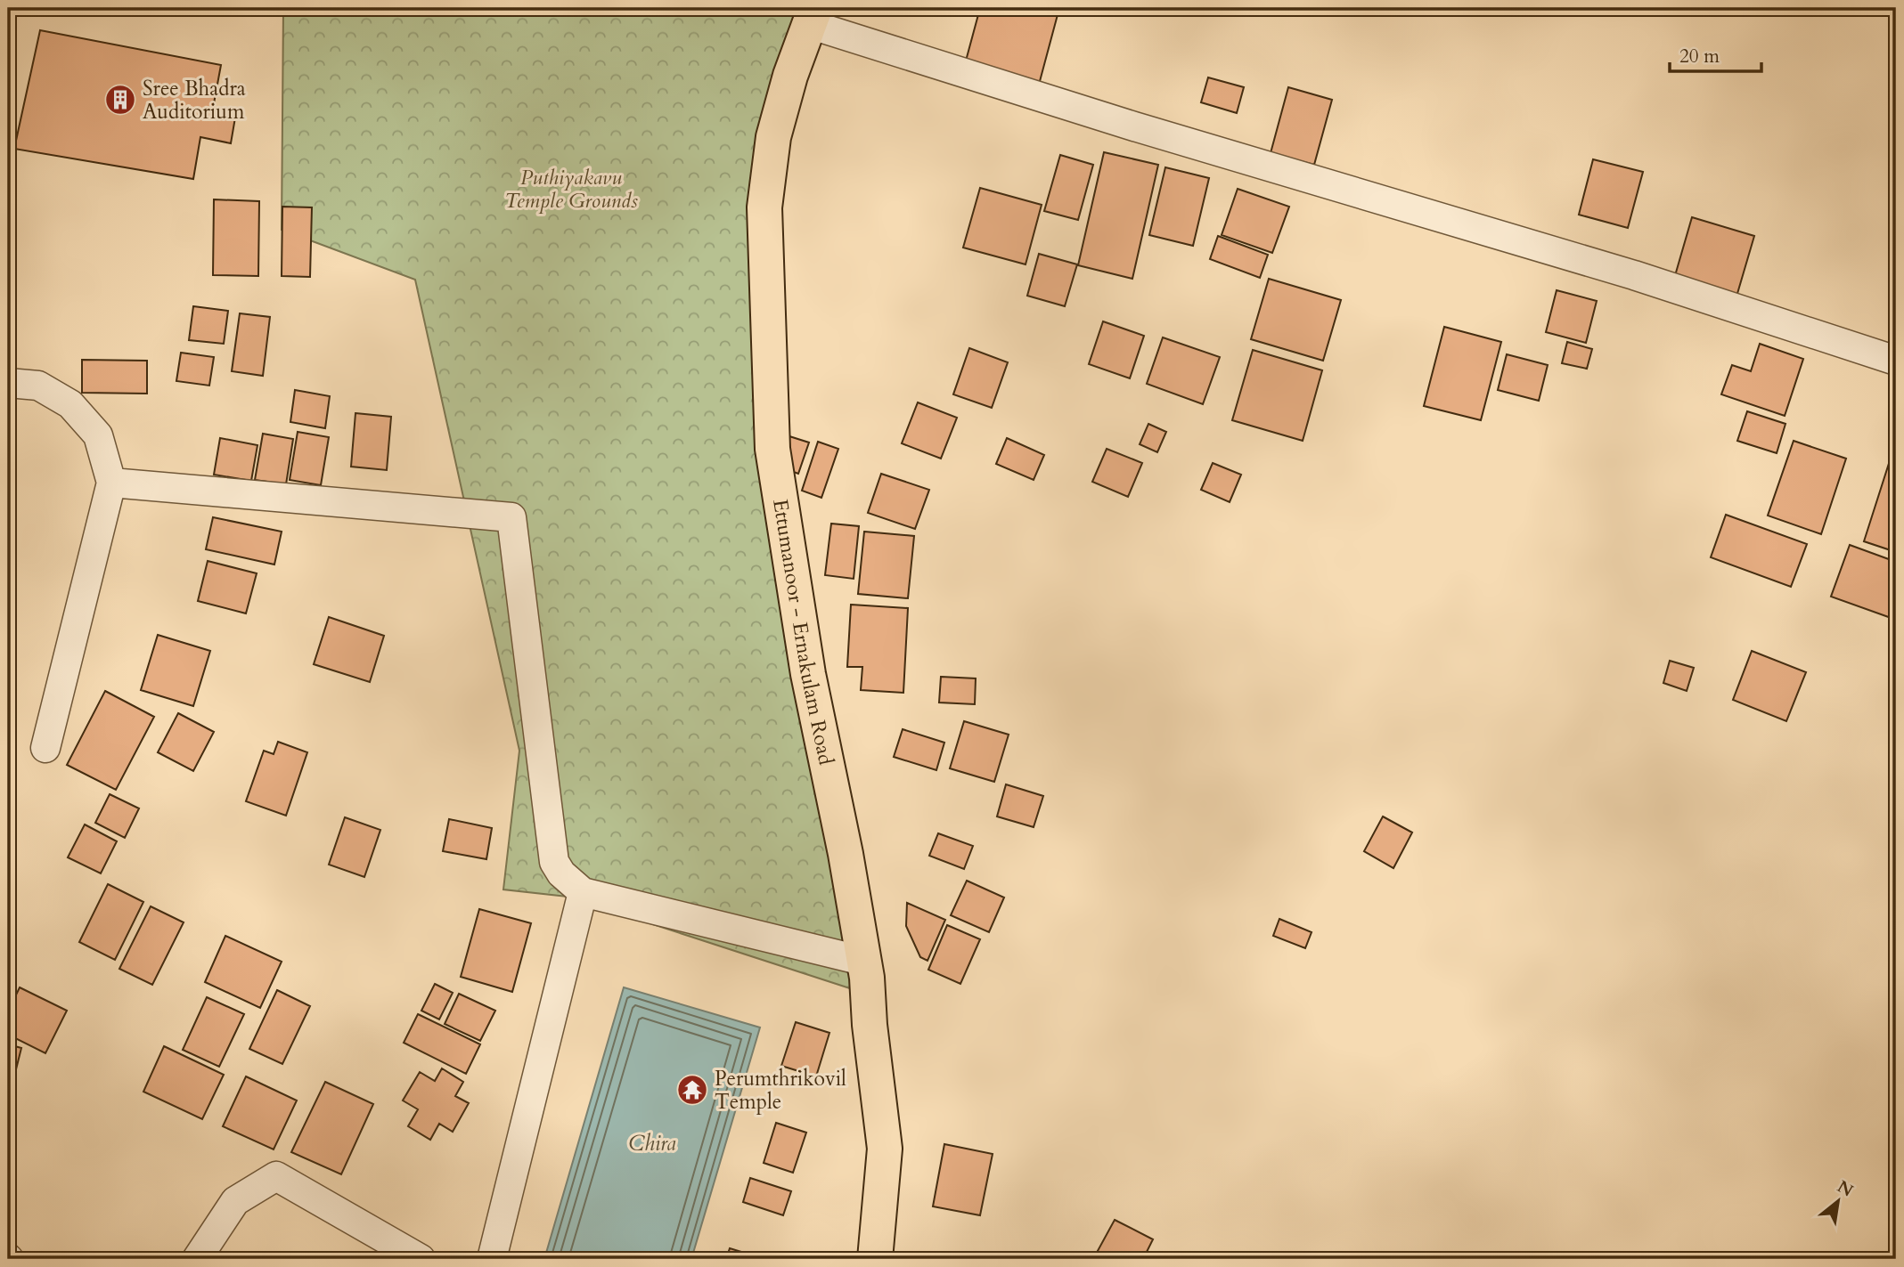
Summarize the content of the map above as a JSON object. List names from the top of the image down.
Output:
{
  "streets": {
    "main road": ["Ettumanoor - Ernakulam Road"]
  },
  "water": ["Chira"],
  "parks": ["Puthiyakavu Temple Grounds"],
  "places": {
    "building": ["Sree Bhadra Auditorium"],
    "temple": ["Perumthrikovil Temple"]
  },
  "scale_bar": "20 m",
  "north": "top right"
}
